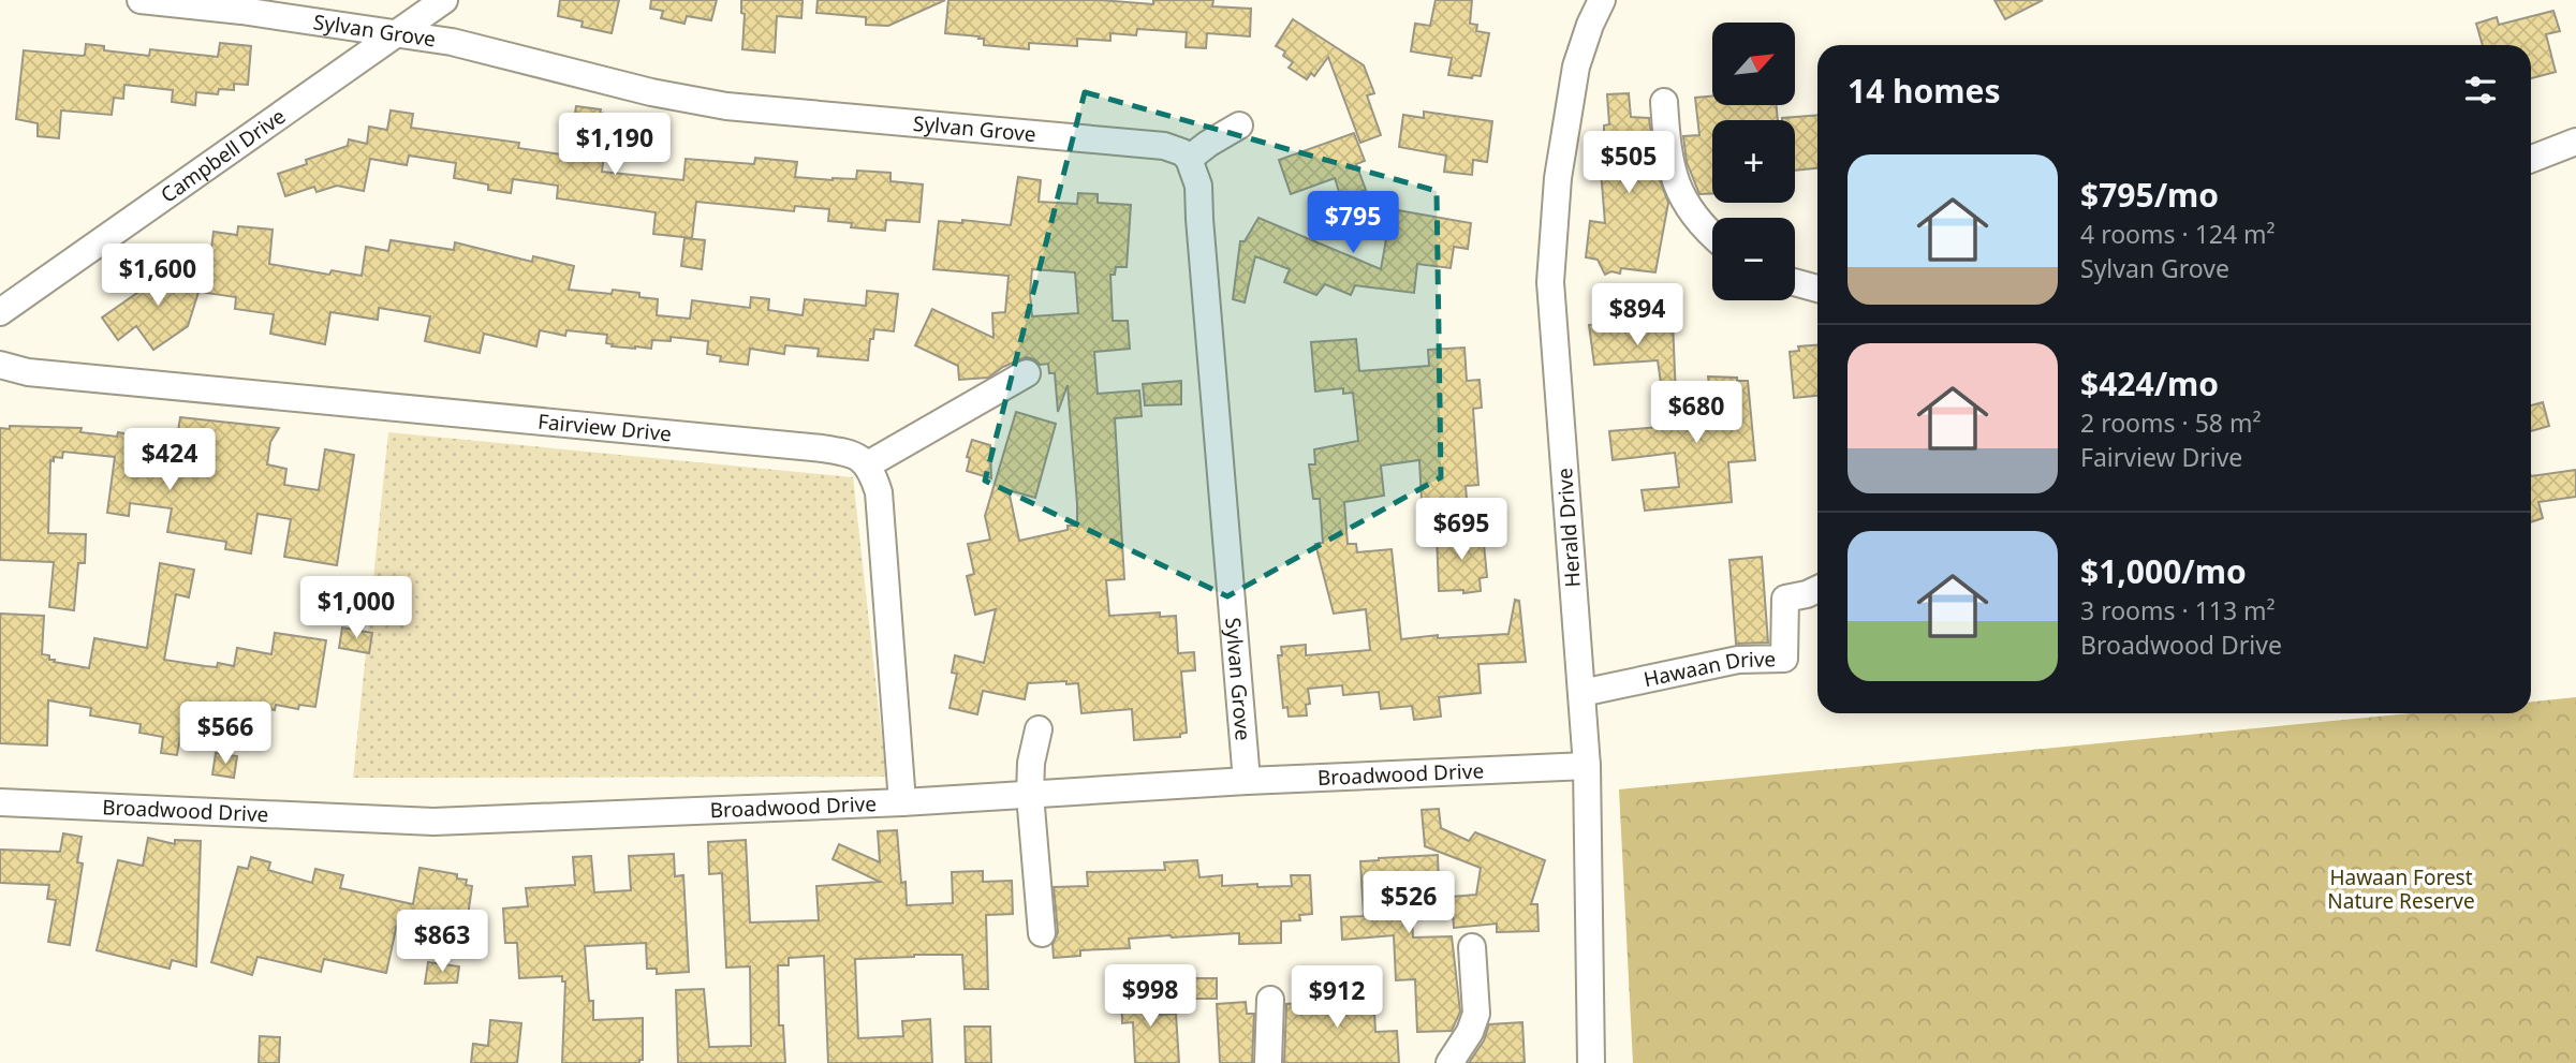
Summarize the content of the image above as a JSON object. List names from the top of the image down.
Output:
{
  "streets": {
    "street": [
      "Sylvan Grove",
      "Campbell Drive",
      "Fairview Drive",
      "Herald Drive",
      "Hawaan Drive",
      "Broadwood Drive"
    ]
  },
  "crossings": [
    ["Sylvan Grove", "Campbell Drive"],
    ["Sylvan Grove", "Broadwood Drive"],
    ["Herald Drive", "Hawaan Drive"],
    ["Herald Drive", "Broadwood Drive"]
  ],
  "parks": ["Hawaan Forest Nature Reserve"],
  "north": "top right",
  "page": {
    "map_buttons": ["+", "−"],
    "heading": "14 homes",
    "price": [
      "$1,190",
      "$505",
      "$795",
      "$1,600",
      "$894",
      "$680",
      "$424",
      "$695",
      "$1,000",
      "$566",
      "$526",
      "$863",
      "$998",
      "$912"
    ],
    "list": [
      {
        "name": "$795/mo",
        "note": "4 rooms · 124 m² · Sylvan Grove"
      },
      {
        "name": "$424/mo",
        "note": "2 rooms · 58 m² · Fairview Drive"
      },
      {
        "name": "$1,000/mo",
        "note": "3 rooms · 113 m² · Broadwood Drive"
      }
    ]
  }
}
